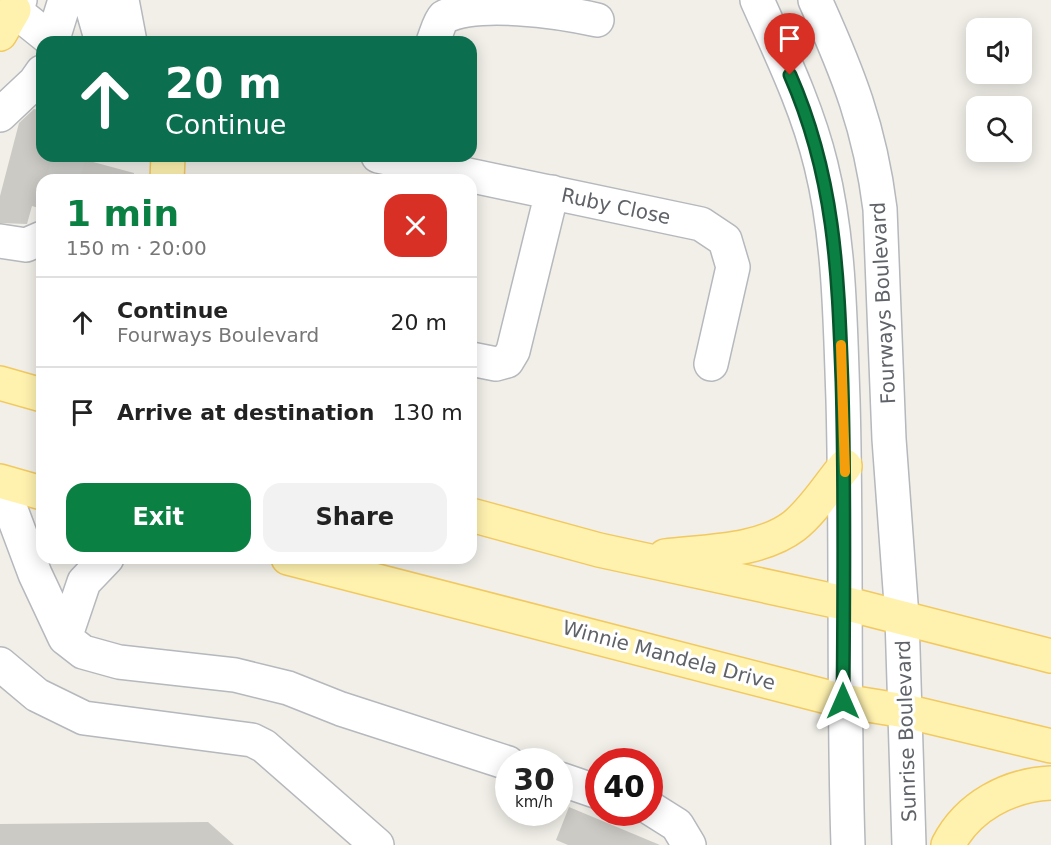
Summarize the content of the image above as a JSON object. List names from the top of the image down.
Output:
{
  "streets": {
    "main road": ["Winnie Mandela Drive"],
    "street": ["Ruby Close", "Fourways Boulevard", "Sunrise Boulevard"]
  },
  "crossings": [
    ["Fourways Boulevard", "Sunrise Boulevard"],
    ["Winnie Mandela Drive", "Sunrise Boulevard"]
  ],
  "page": {
    "turn": ["20 m", "Continue"],
    "heading": ["1 min", "150 m · 20:00"],
    "list": [
      {
        "name": "Continue",
        "note": "Fourways Boulevard",
        "value": "20 m"
      },
      {
        "name": "Arrive at destination",
        "value": "130 m"
      }
    ],
    "buttons": ["Exit", "Share"],
    "speed": "30 km/h",
    "limit": "40"
  }
}
